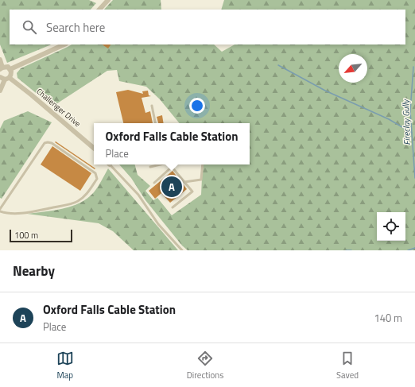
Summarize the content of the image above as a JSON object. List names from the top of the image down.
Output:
{
  "streets": {
    "street": ["Challenger Drive"]
  },
  "water": ["Fireclay Gully"],
  "scale_bar": "100 m",
  "north": "bottom left",
  "page": {
    "search": "Search here",
    "popup": ["Oxford Falls Cable Station", "Place"],
    "pins": "A",
    "scale": "100 m",
    "heading": "Nearby",
    "list": [
      {
        "mark": "A",
        "name": "Oxford Falls Cable Station",
        "note": "Place",
        "value": "140 m"
      }
    ],
    "nav": ["Map", "Directions", "Saved"]
  }
}
